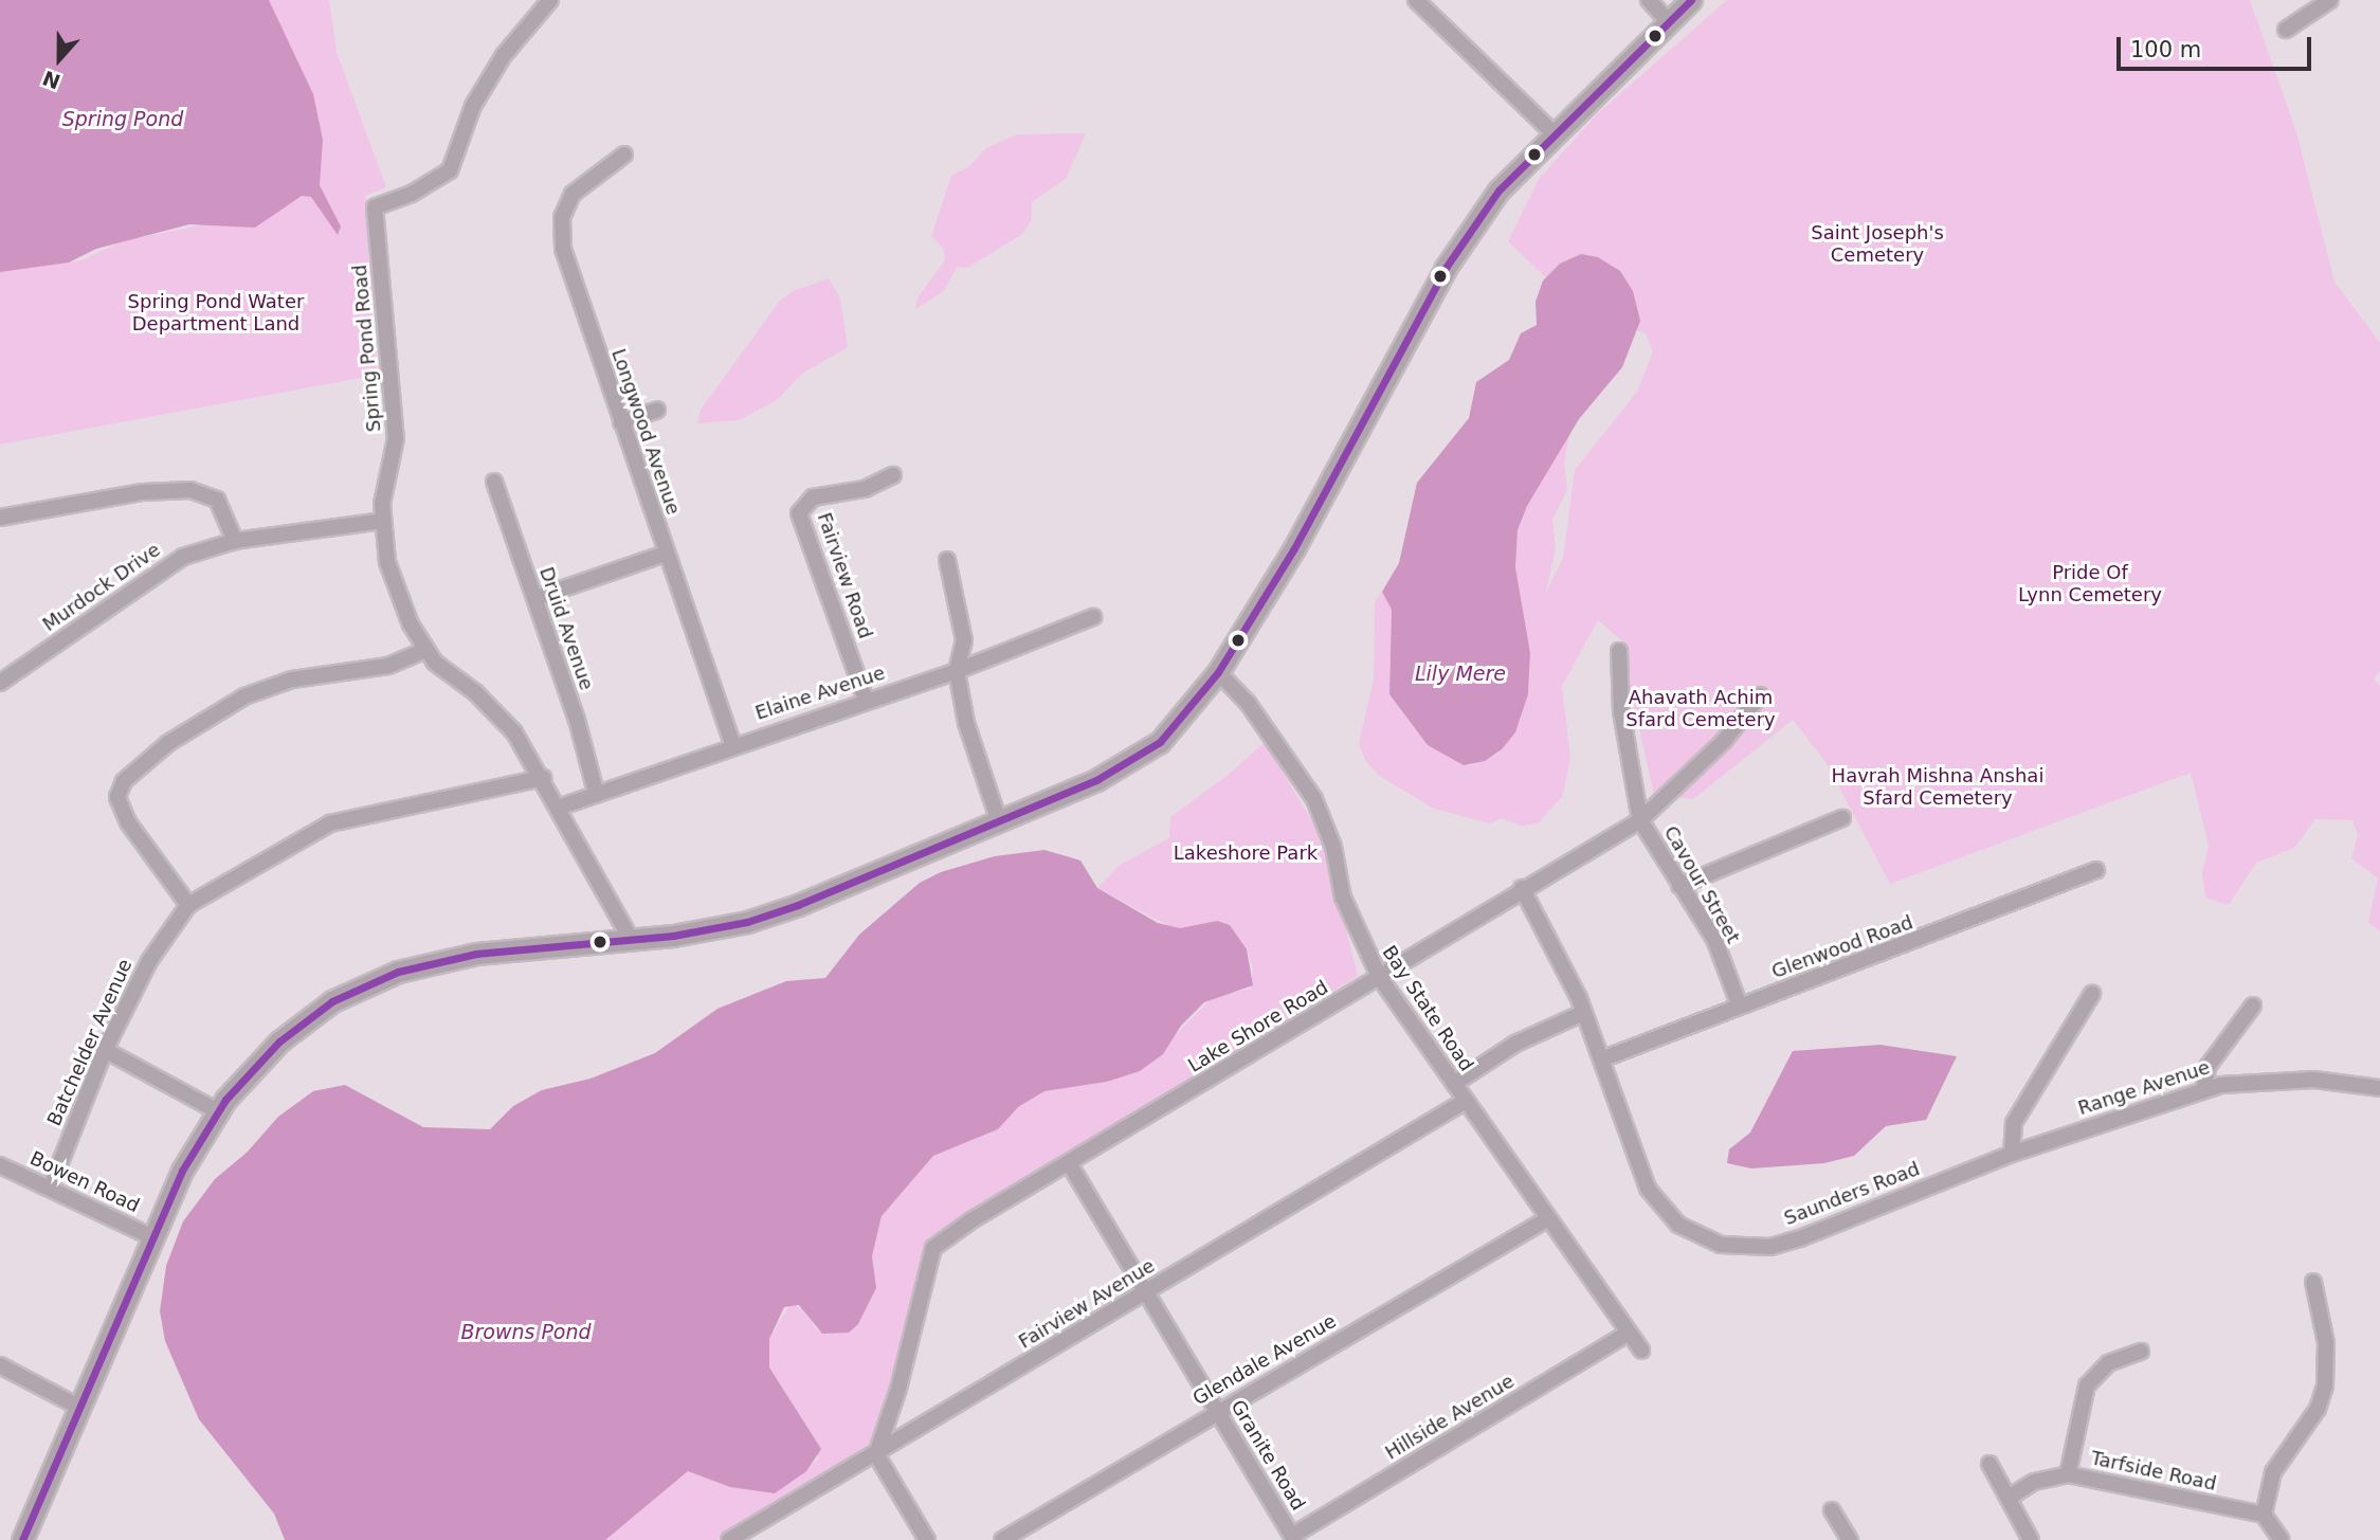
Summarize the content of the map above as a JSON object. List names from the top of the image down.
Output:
{
  "streets": {
    "street": [
      "Spring Pond Road",
      "Longwood Avenue",
      "Fairview Road",
      "Murdock Drive",
      "Druid Avenue",
      "Elaine Avenue",
      "Cavour Street",
      "Glenwood Road",
      "Bay State Road",
      "Lake Shore Road",
      "Batchelder Avenue",
      "Range Avenue",
      "Bowen Road",
      "Saunders Road",
      "Fairview Avenue",
      "Glendale Avenue",
      "Hillside Avenue",
      "Granite Road",
      "Tarfside Road"
    ]
  },
  "crossings": [
    ["Spring Pond Road", "Murdock Drive"],
    ["Spring Pond Road", "Elaine Avenue"],
    ["Spring Pond Road", "Batchelder Avenue"],
    ["Longwood Avenue", "Elaine Avenue"],
    ["Fairview Road", "Elaine Avenue"],
    ["Druid Avenue", "Elaine Avenue"],
    ["Cavour Street", "Glenwood Road"],
    ["Cavour Street", "Lake Shore Road"],
    ["Glenwood Road", "Saunders Road"],
    ["Bay State Road", "Lake Shore Road"],
    ["Bay State Road", "Fairview Avenue"],
    ["Bay State Road", "Glendale Avenue"],
    ["Bay State Road", "Hillside Avenue"],
    ["Lake Shore Road", "Saunders Road"],
    ["Lake Shore Road", "Fairview Avenue"],
    ["Lake Shore Road", "Granite Road"],
    ["Batchelder Avenue", "Bowen Road"],
    ["Range Avenue", "Saunders Road"],
    ["Fairview Avenue", "Granite Road"],
    ["Glendale Avenue", "Granite Road"],
    ["Hillside Avenue", "Granite Road"]
  ],
  "water": ["Spring Pond", "Lily Mere", "Browns Pond"],
  "parks": [
    "Saint Joseph's Cemetery",
    "Spring Pond Water Department Land",
    "Pride Of Lynn Cemetery",
    "Ahavath Achim Sfard Cemetery",
    "Havrah Mishna Anshai Sfard Cemetery",
    "Lakeshore Park"
  ],
  "scale_bar": "100 m",
  "north": "bottom"
}
